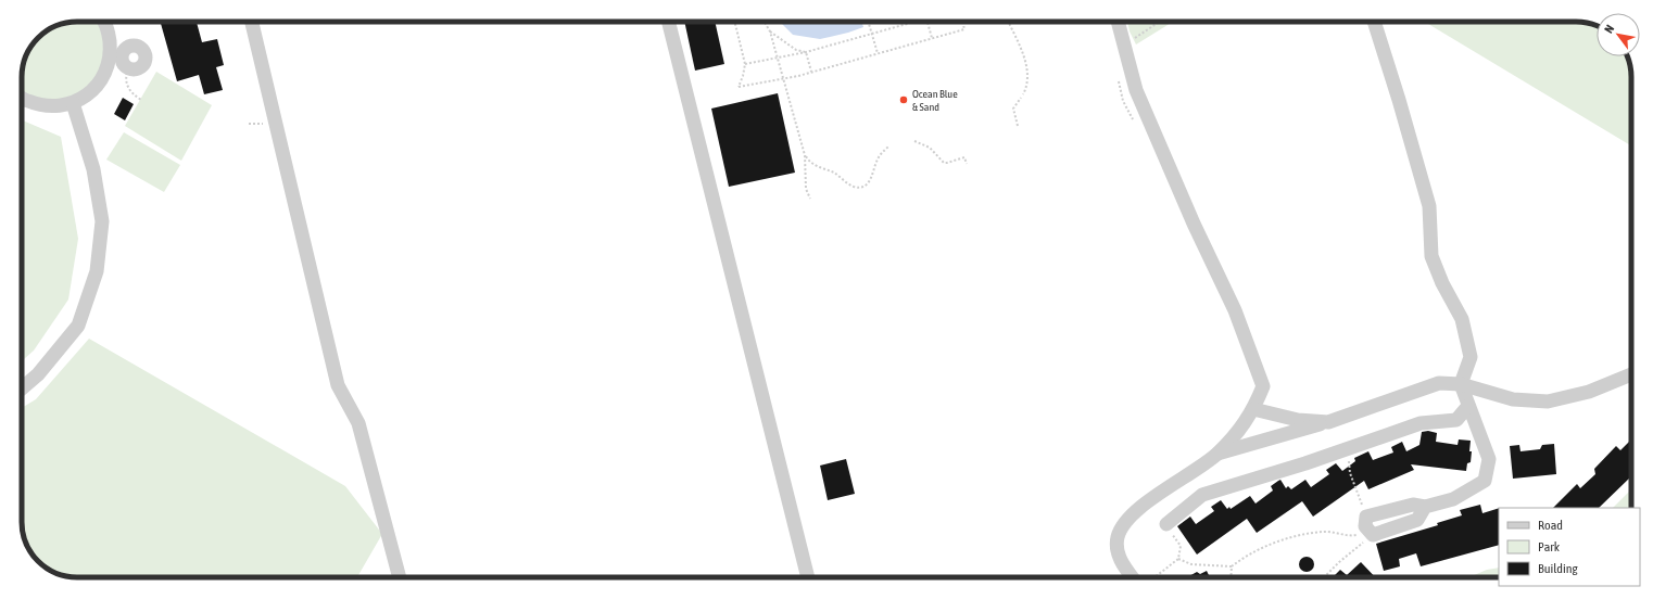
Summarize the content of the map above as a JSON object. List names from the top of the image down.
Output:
{
  "places": ["Ocean Blue & Sand"],
  "legend": ["Road", "Park", "Building"],
  "north": "top left"
}
